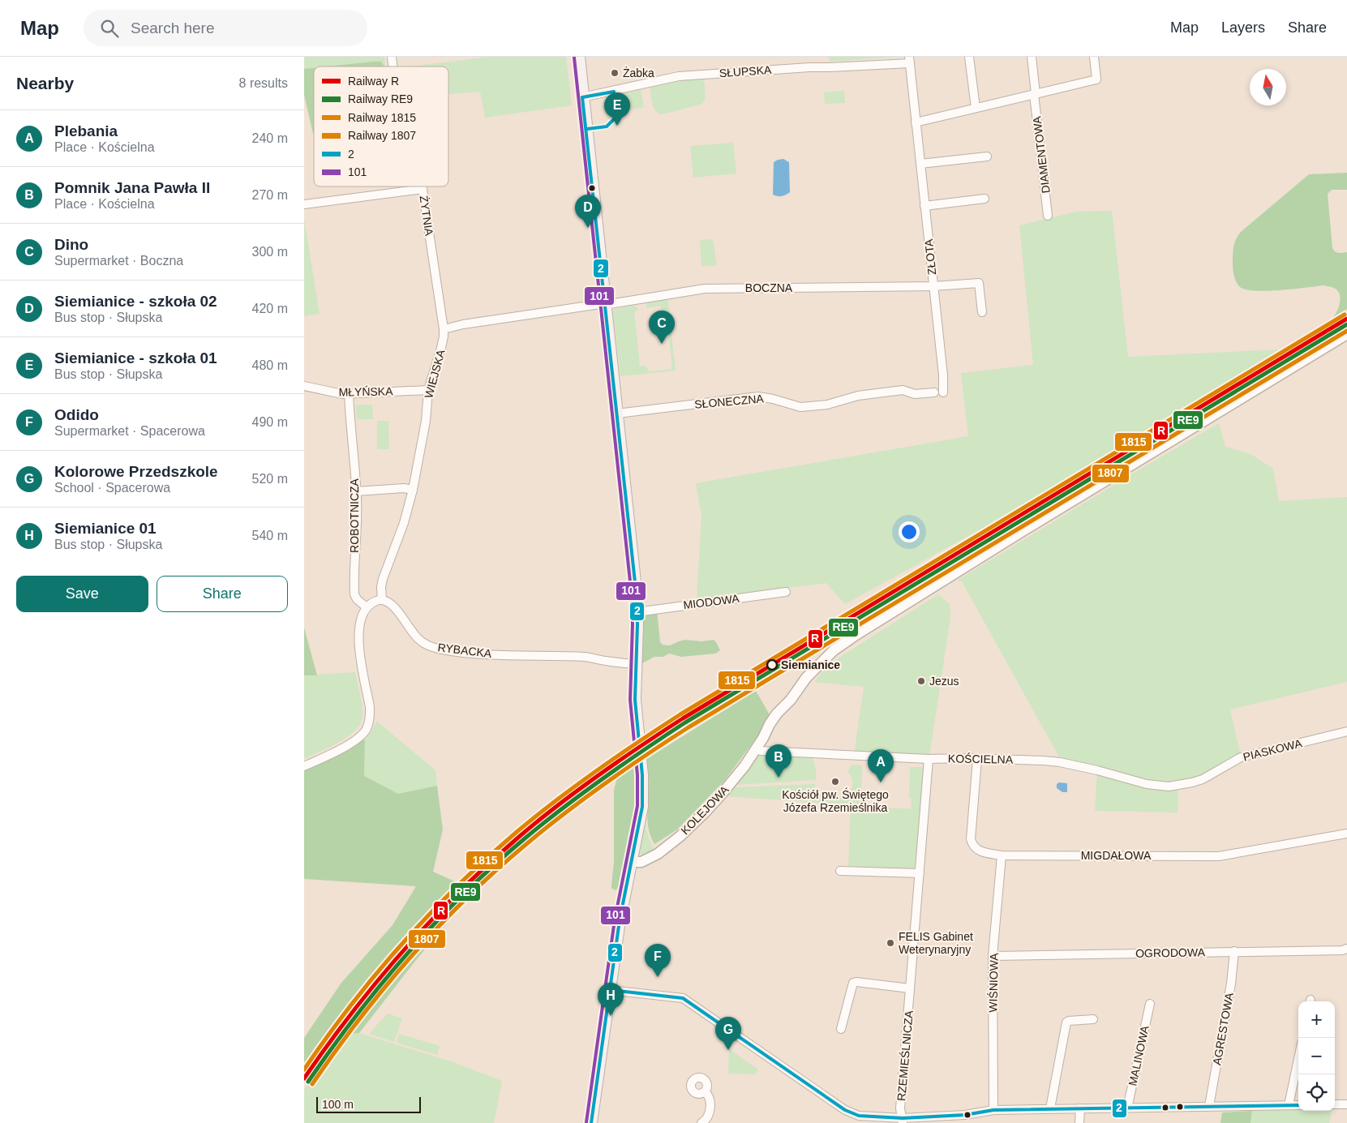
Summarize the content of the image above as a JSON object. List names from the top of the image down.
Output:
{
  "streets": {
    "street": [
      "SŁUPSKA",
      "DIAMENTOWA",
      "ŻYTNIA",
      "ZŁOTA",
      "BOCZNA",
      "WIEJSKA",
      "MŁYŃSKA",
      "SŁONECZNA",
      "ROBOTNICZA",
      "MIODOWA",
      "RYBACKA",
      "PIASKOWA",
      "KOŚCIELNA",
      "KOLEJOWA",
      "MIGDAŁOWA",
      "OGRODOWA",
      "WIŚNIOWA",
      "AGRESTOWA",
      "RZEMIEŚLNICZA",
      "MALINOWA"
    ]
  },
  "crossings": [
    ["SŁUPSKA", "ZŁOTA"],
    ["ŻYTNIA", "WIEJSKA"],
    ["ZŁOTA", "BOCZNA"],
    ["WIEJSKA", "MŁYŃSKA"],
    ["WIEJSKA", "RYBACKA"],
    ["MŁYŃSKA", "ROBOTNICZA"],
    ["PIASKOWA", "KOŚCIELNA"],
    ["KOŚCIELNA", "KOLEJOWA"],
    ["KOŚCIELNA", "MIGDAŁOWA"],
    ["KOŚCIELNA", "RZEMIEŚLNICZA"],
    ["MIGDAŁOWA", "WIŚNIOWA"],
    ["OGRODOWA", "WIŚNIOWA"],
    ["OGRODOWA", "AGRESTOWA"]
  ],
  "places": [
    "Żabka",
    "Siemianice",
    "Jezus",
    "Kościół pw. Świętego Józefa Rzemieślnika",
    "FELIS Gabinet Weterynaryjny"
  ],
  "lines": [
    "transit line 101",
    "transit line 2",
    "rail line 1815",
    "rail line R",
    "rail line RE9",
    "rail line 1807"
  ],
  "legend": [
    "Railway R",
    "Railway RE9",
    "Railway 1815",
    "Railway 1807",
    "2",
    "101"
  ],
  "scale_bar": "100 m",
  "north": "top",
  "page": {
    "header": "Map",
    "search": "Search here",
    "nav": ["Map", "Layers", "Share"],
    "heading": ["Nearby", "8 results"],
    "pins": [
      "E",
      "D",
      "C",
      "B",
      "A",
      "F",
      "H",
      "G"
    ],
    "list": [
      {
        "mark": "A",
        "name": "Plebania",
        "note": "Place · Kościelna",
        "value": "240 m"
      },
      {
        "mark": "B",
        "name": "Pomnik Jana Pawła II",
        "note": "Place · Kościelna",
        "value": "270 m"
      },
      {
        "mark": "C",
        "name": "Dino",
        "note": "Supermarket · Boczna",
        "value": "300 m"
      },
      {
        "mark": "D",
        "name": "Siemianice - szkoła 02",
        "note": "Bus stop · Słupska",
        "value": "420 m"
      },
      {
        "mark": "E",
        "name": "Siemianice - szkoła 01",
        "note": "Bus stop · Słupska",
        "value": "480 m"
      },
      {
        "mark": "F",
        "name": "Odido",
        "note": "Supermarket · Spacerowa",
        "value": "490 m"
      },
      {
        "mark": "G",
        "name": "Kolorowe Przedszkole",
        "note": "School · Spacerowa",
        "value": "520 m"
      },
      {
        "mark": "H",
        "name": "Siemianice 01",
        "note": "Bus stop · Słupska",
        "value": "540 m"
      }
    ],
    "buttons": ["Save", "Share"],
    "map_buttons": ["+", "−"],
    "scale": "100 m"
  }
}
